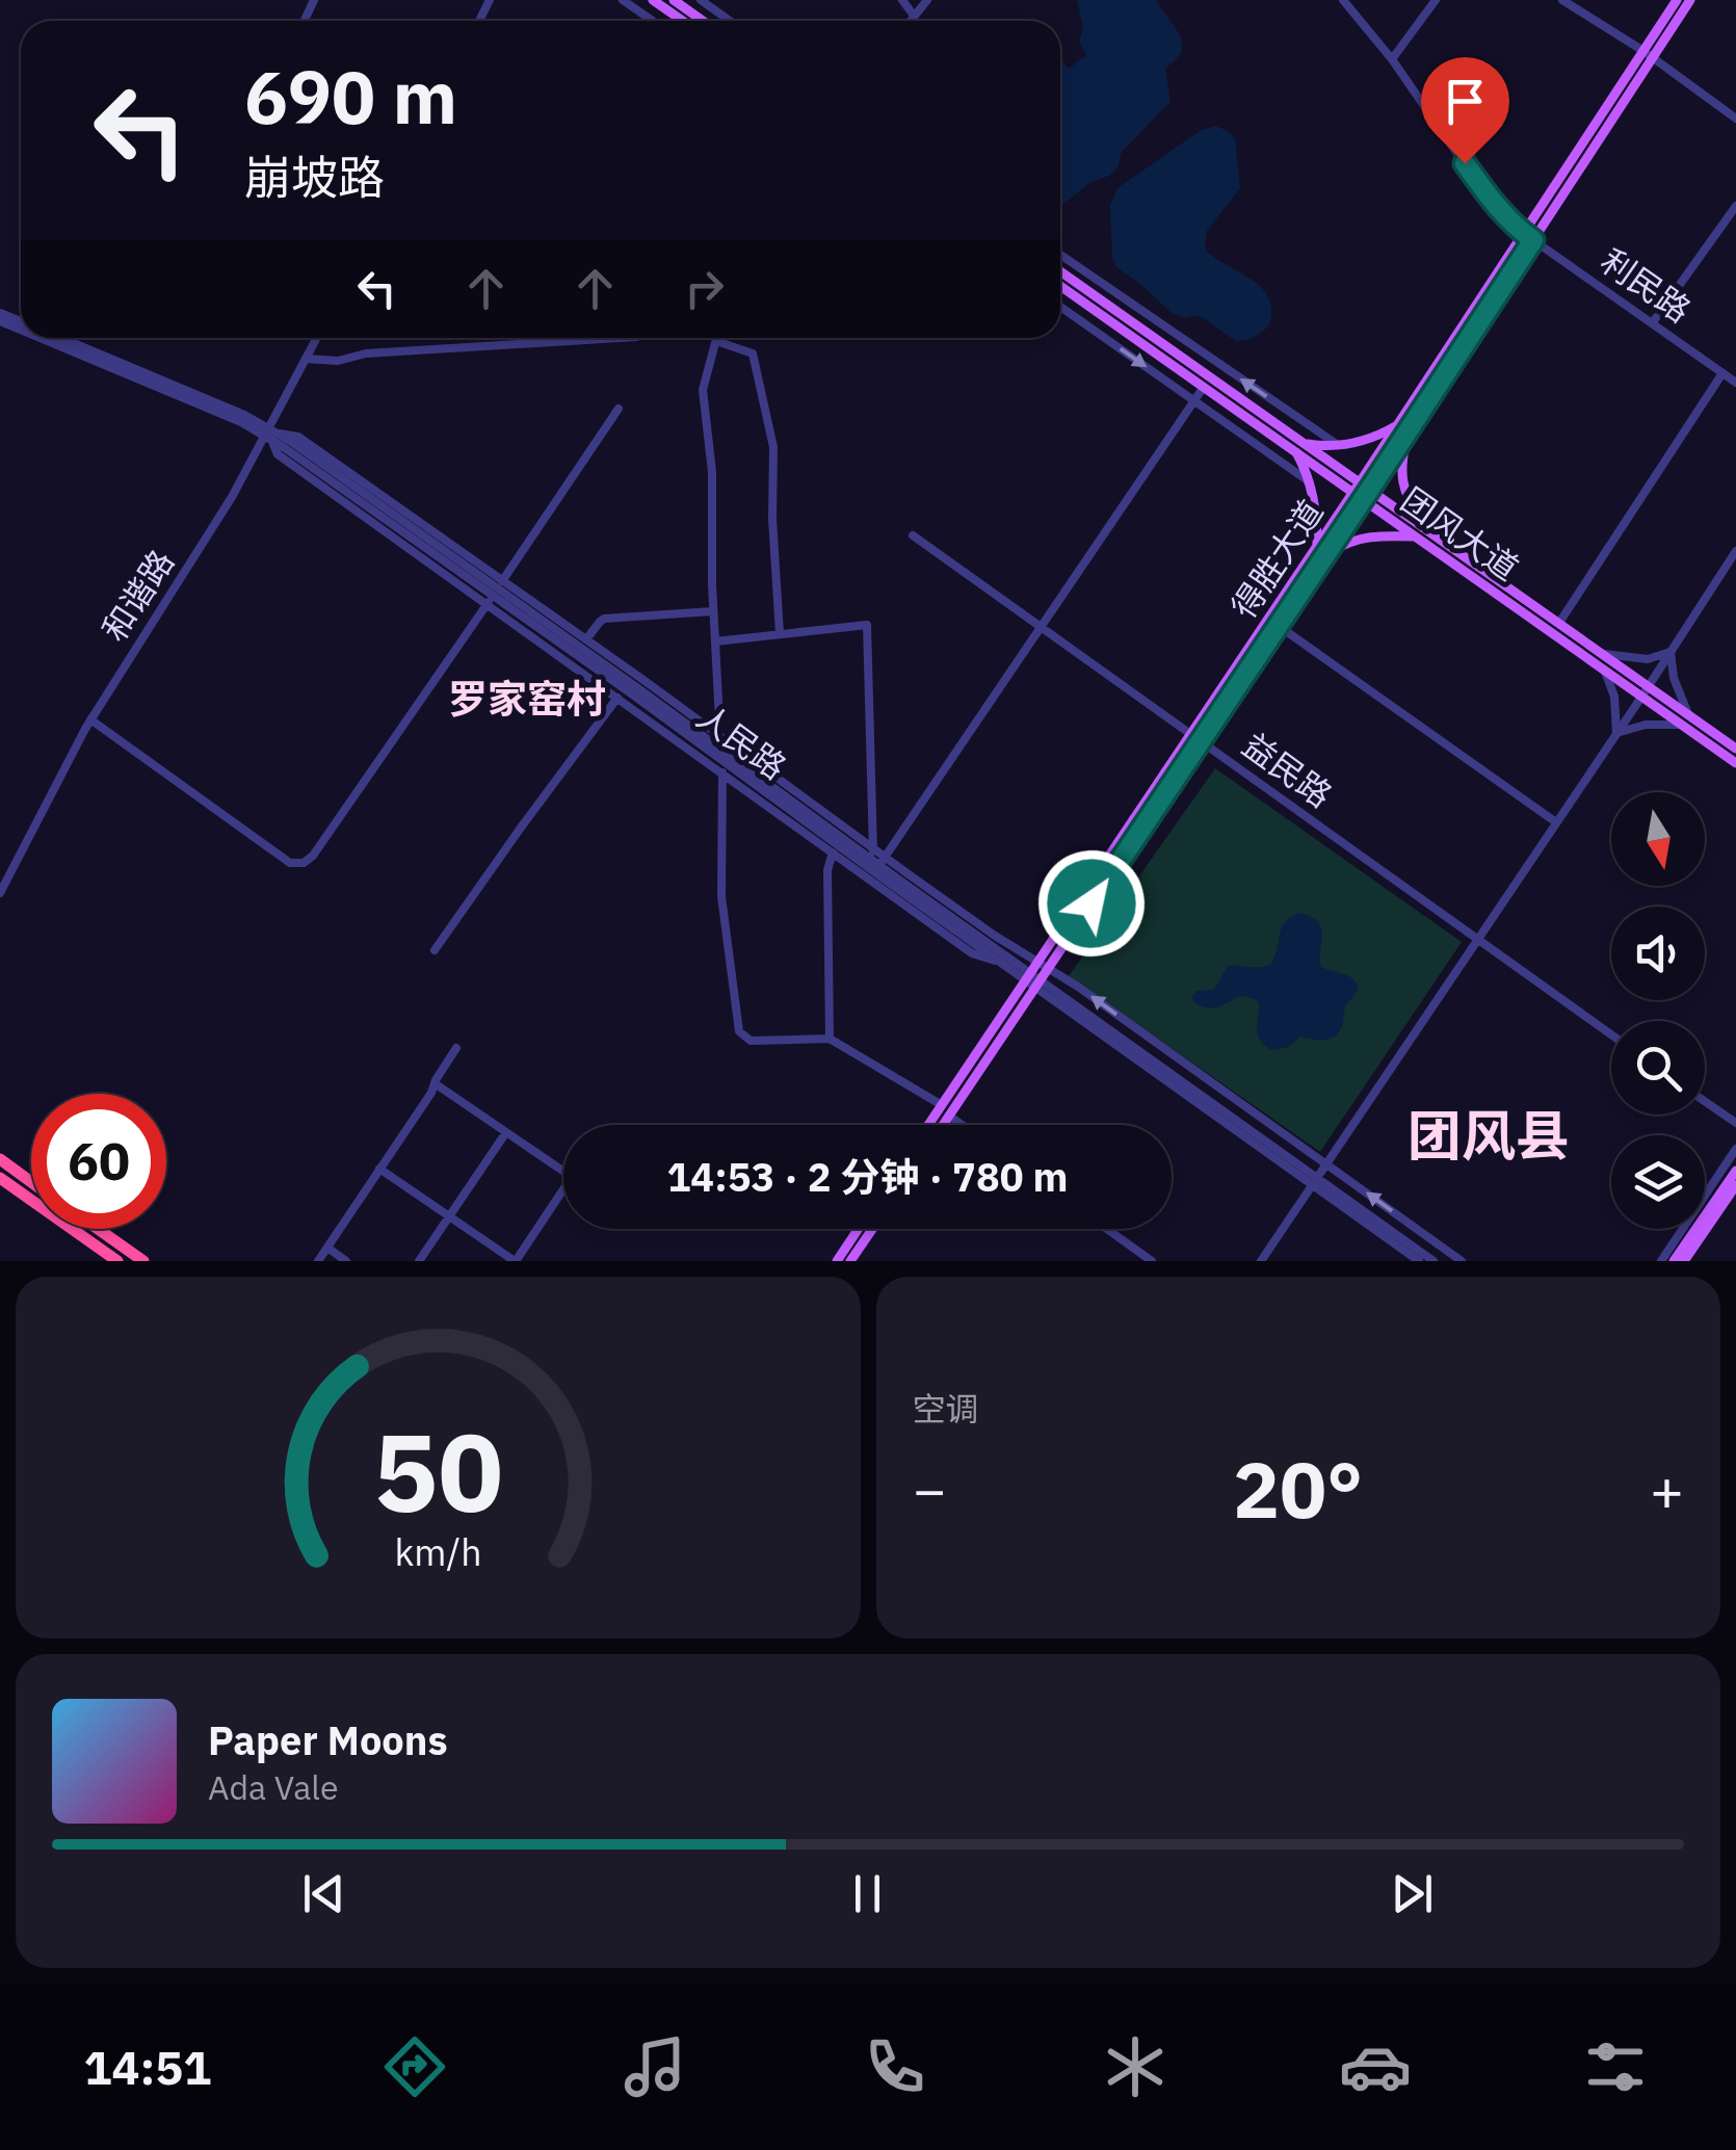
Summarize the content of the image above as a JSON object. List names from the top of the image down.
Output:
{
  "streets": {
    "main road": ["团风大道", "得胜大道"],
    "street": [
      "利民路",
      "和谐路",
      "人民路",
      "益民路"
    ]
  },
  "crossings": [
    ["利民路", "得胜大道"],
    ["团风大道", "得胜大道"],
    ["得胜大道", "人民路"],
    ["得胜大道", "益民路"],
    ["和谐路", "人民路"]
  ],
  "districts": ["罗家窑村", "团风县"],
  "north": "bottom",
  "page": {
    "turn": ["690 m", "崩坡路"],
    "limit": "60",
    "trip": "14:53 · 2 分钟 · 780 m",
    "tile": "空调",
    "heat": ["−", "20°", "+"],
    "song": ["Paper Moons", "Ada Vale"],
    "tabs": "14:51",
    "gauge": ["50", "km/h"]
  }
}
